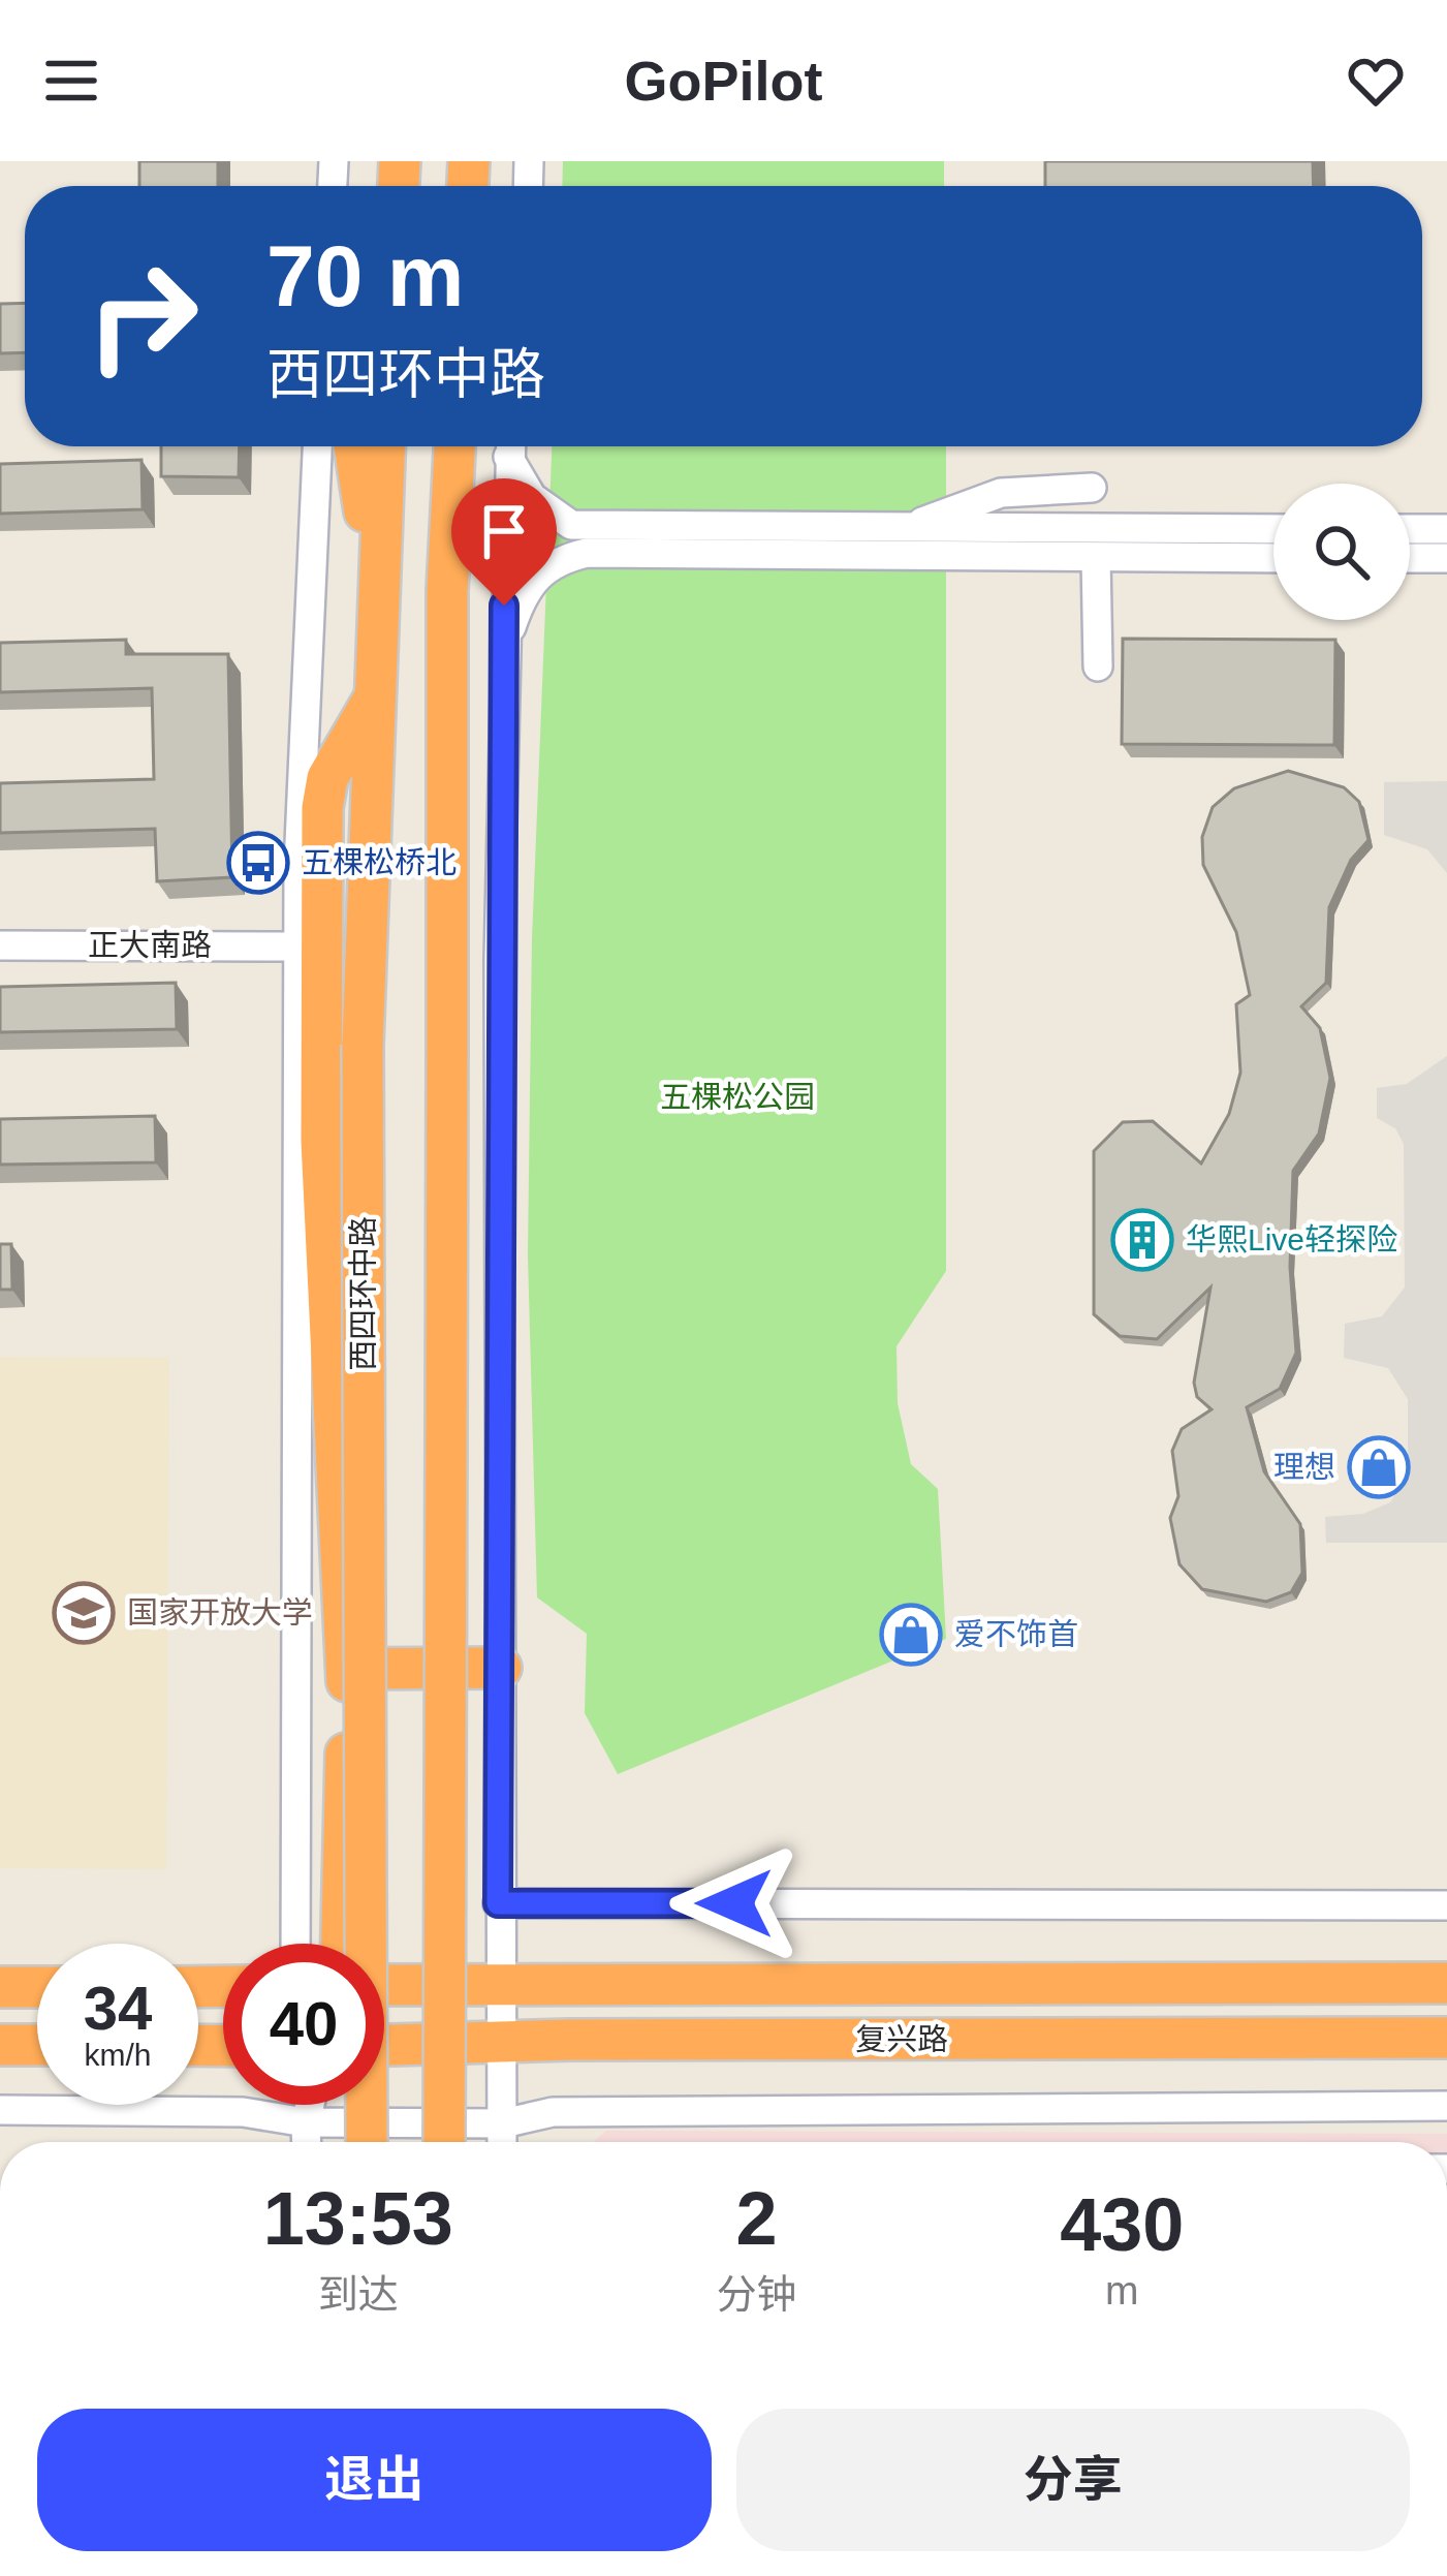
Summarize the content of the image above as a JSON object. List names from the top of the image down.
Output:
{
  "streets": {
    "highway": ["西四环中路", "复兴路"],
    "street": ["正大南路"]
  },
  "parks": ["五棵松公园"],
  "places": {
    "bus stop": ["五棵松桥北"],
    "building": ["华熙Live轻探险"],
    "shop": ["理想", "爱不饰首"],
    "school or university": ["国家开放大学"]
  },
  "page": {
    "header": "GoPilot",
    "turn": ["70 m", "西四环中路"],
    "speed": "34 km/h",
    "limit": "40",
    "eta": [
      "13:53",
      "到达",
      "2",
      "分钟",
      "430",
      "m"
    ],
    "buttons": ["退出", "分享"]
  }
}
